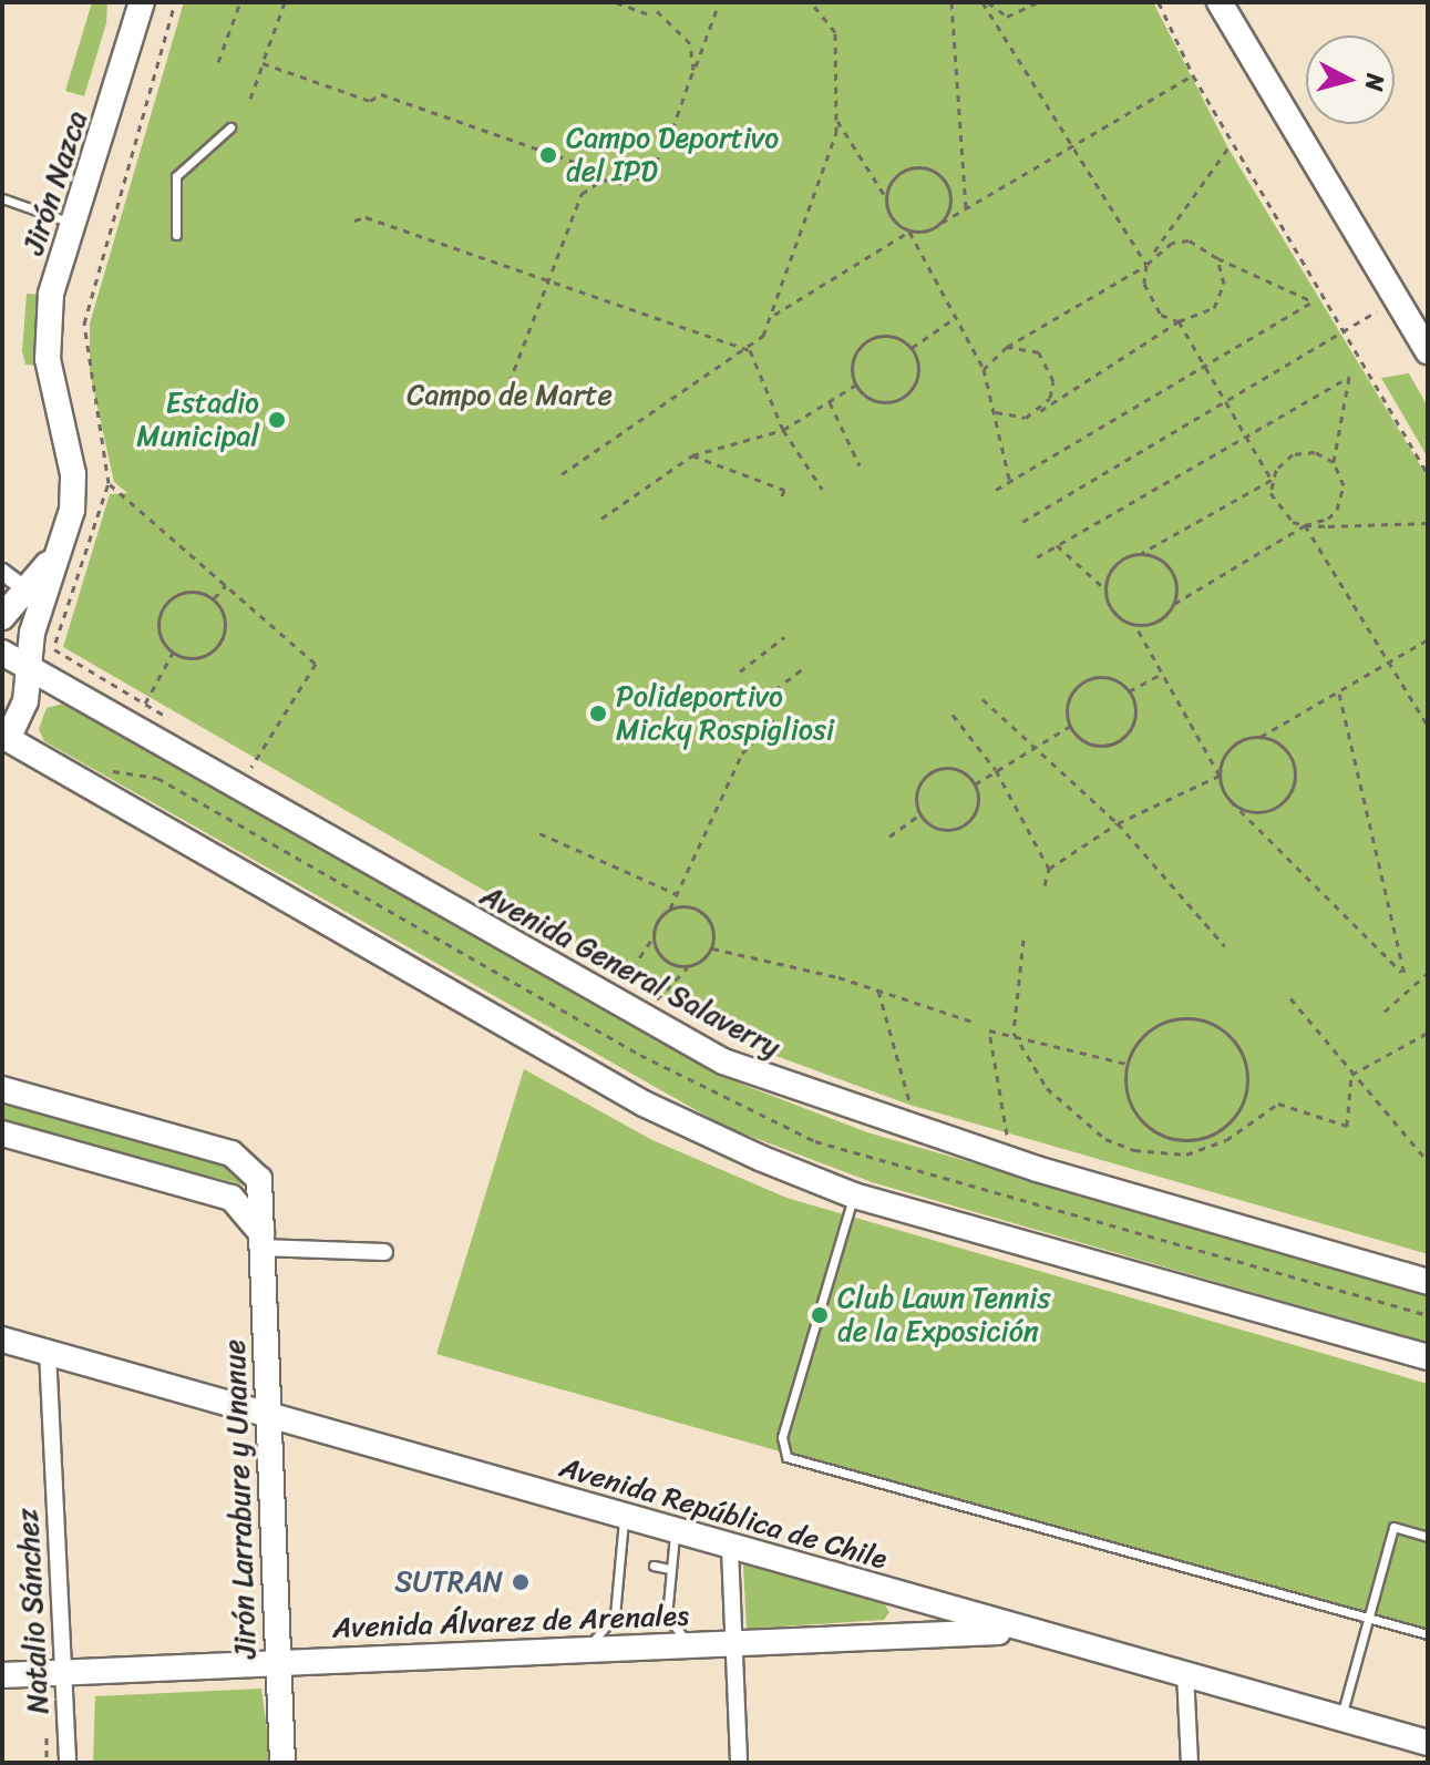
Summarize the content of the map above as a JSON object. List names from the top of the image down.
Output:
{
  "streets": {
    "main road": [
      "Jirón Nazca",
      "Avenida General Salaverry",
      "Jirón Larrabure y Unanue",
      "Avenida República de Chile",
      "Avenida Álvarez de Arenales"
    ],
    "street": ["Natalio Sánchez"]
  },
  "crossings": [
    ["Jirón Nazca", "Avenida General Salaverry"],
    ["Jirón Larrabure y Unanue", "Avenida República de Chile"],
    ["Jirón Larrabure y Unanue", "Avenida Álvarez de Arenales"],
    ["Avenida República de Chile", "Natalio Sánchez"],
    ["Avenida República de Chile", "Avenida Álvarez de Arenales"],
    ["Natalio Sánchez", "Avenida Álvarez de Arenales"]
  ],
  "parks": ["Campo de Marte"],
  "places": [
    "Campo Deportivo del IPD",
    "Estadio Municipal",
    "Polideportivo Micky Rospigliosi",
    "Club Lawn Tennis de la Exposición",
    "SUTRAN"
  ],
  "north": "right"
}
